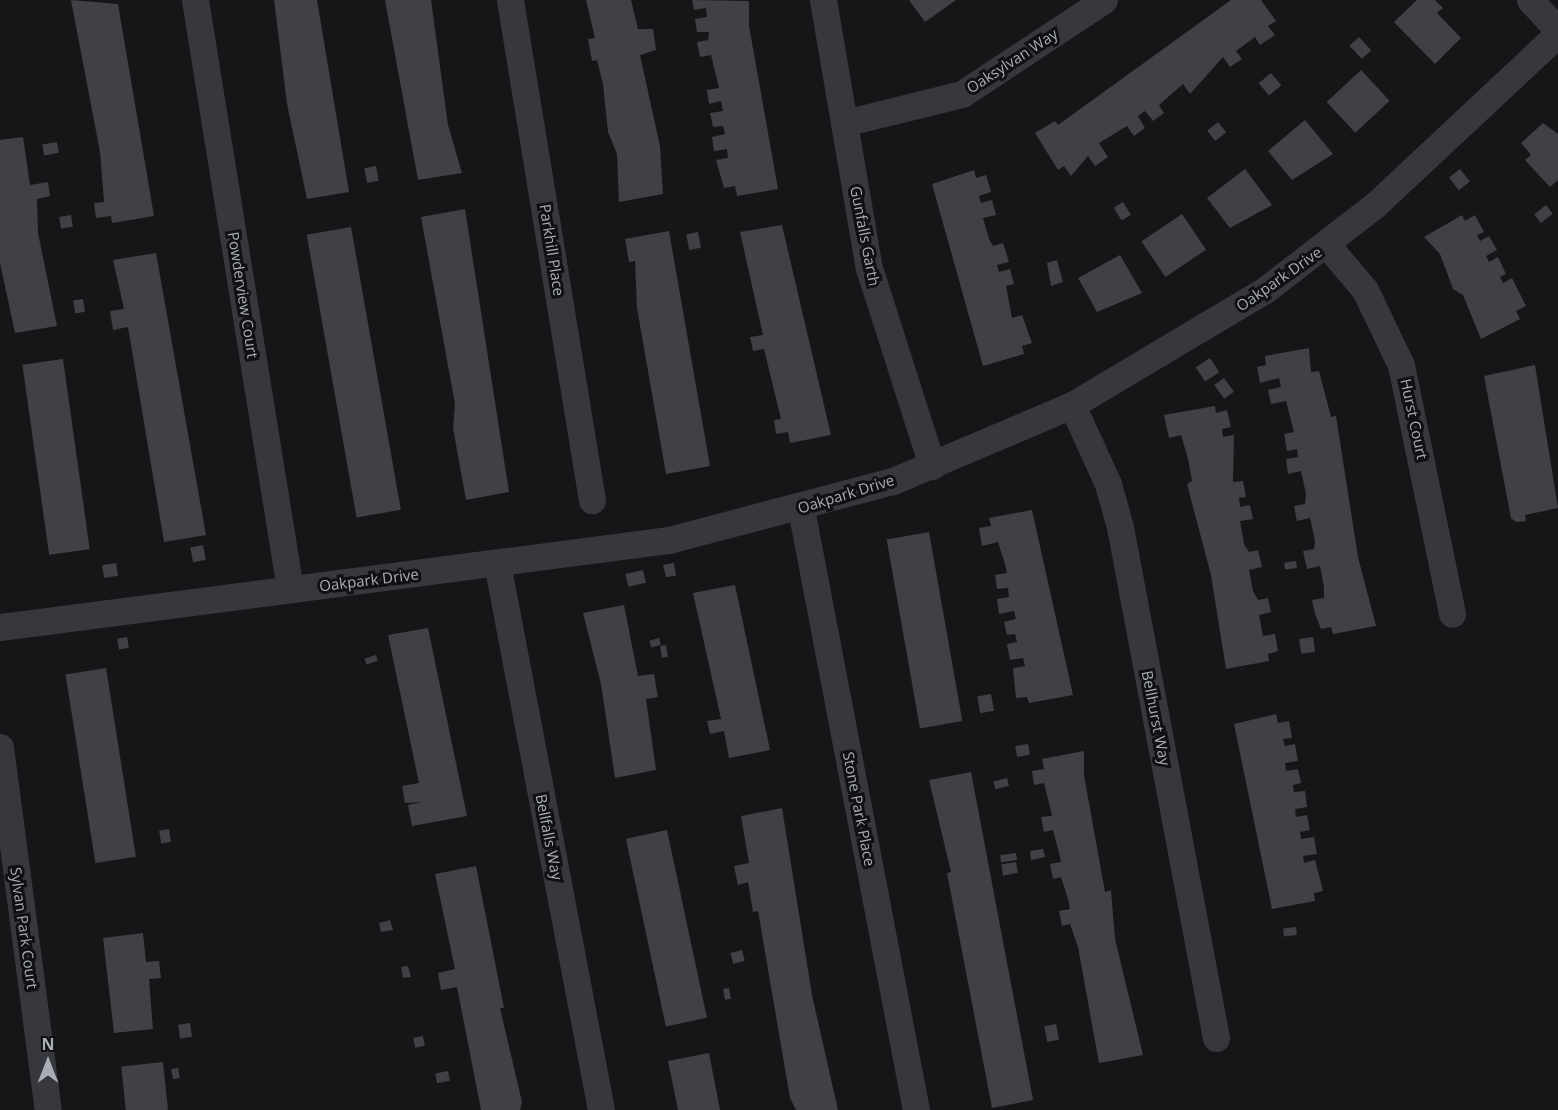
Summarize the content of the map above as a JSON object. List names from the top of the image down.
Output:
{
  "streets": {
    "street": [
      "Oaksylvan Way",
      "Gunfalls Garth",
      "Parkhill Place",
      "Oakpark Drive",
      "Powderview Court",
      "Hurst Court",
      "Bellhurst Way",
      "Stone Park Place",
      "Bellfalls Way",
      "Sylvan Park Court"
    ]
  },
  "crossings": [
    ["Oaksylvan Way", "Gunfalls Garth"],
    ["Gunfalls Garth", "Oakpark Drive"],
    ["Oakpark Drive", "Powderview Court"],
    ["Oakpark Drive", "Hurst Court"],
    ["Oakpark Drive", "Bellhurst Way"],
    ["Oakpark Drive", "Stone Park Place"],
    ["Oakpark Drive", "Bellfalls Way"]
  ],
  "north": "top"
}
